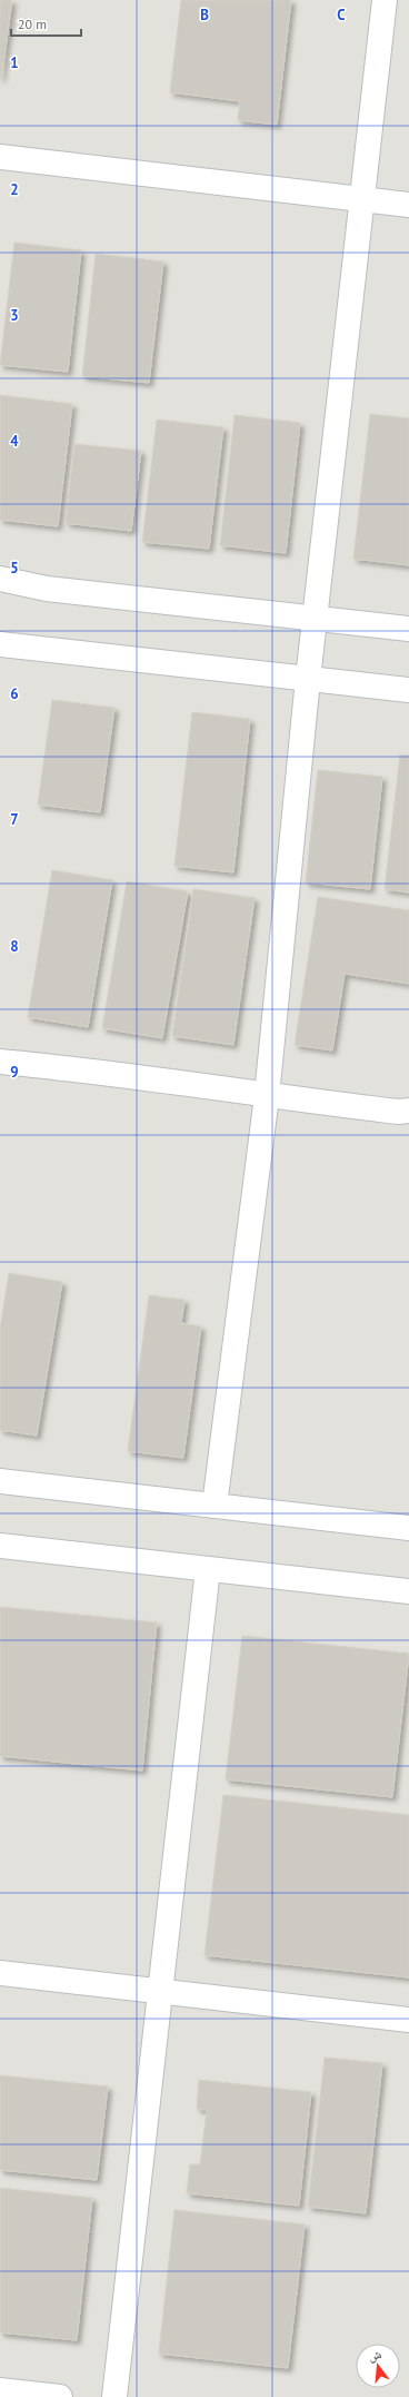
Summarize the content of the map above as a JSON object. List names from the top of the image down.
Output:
{
  "scale_bar": "20 m",
  "north": "top",
  "grid": {
    "columns": ["B", "C"],
    "rows": [
      "1",
      "2",
      "3",
      "4",
      "5",
      "6",
      "7",
      "8",
      "9"
    ]
  }
}
